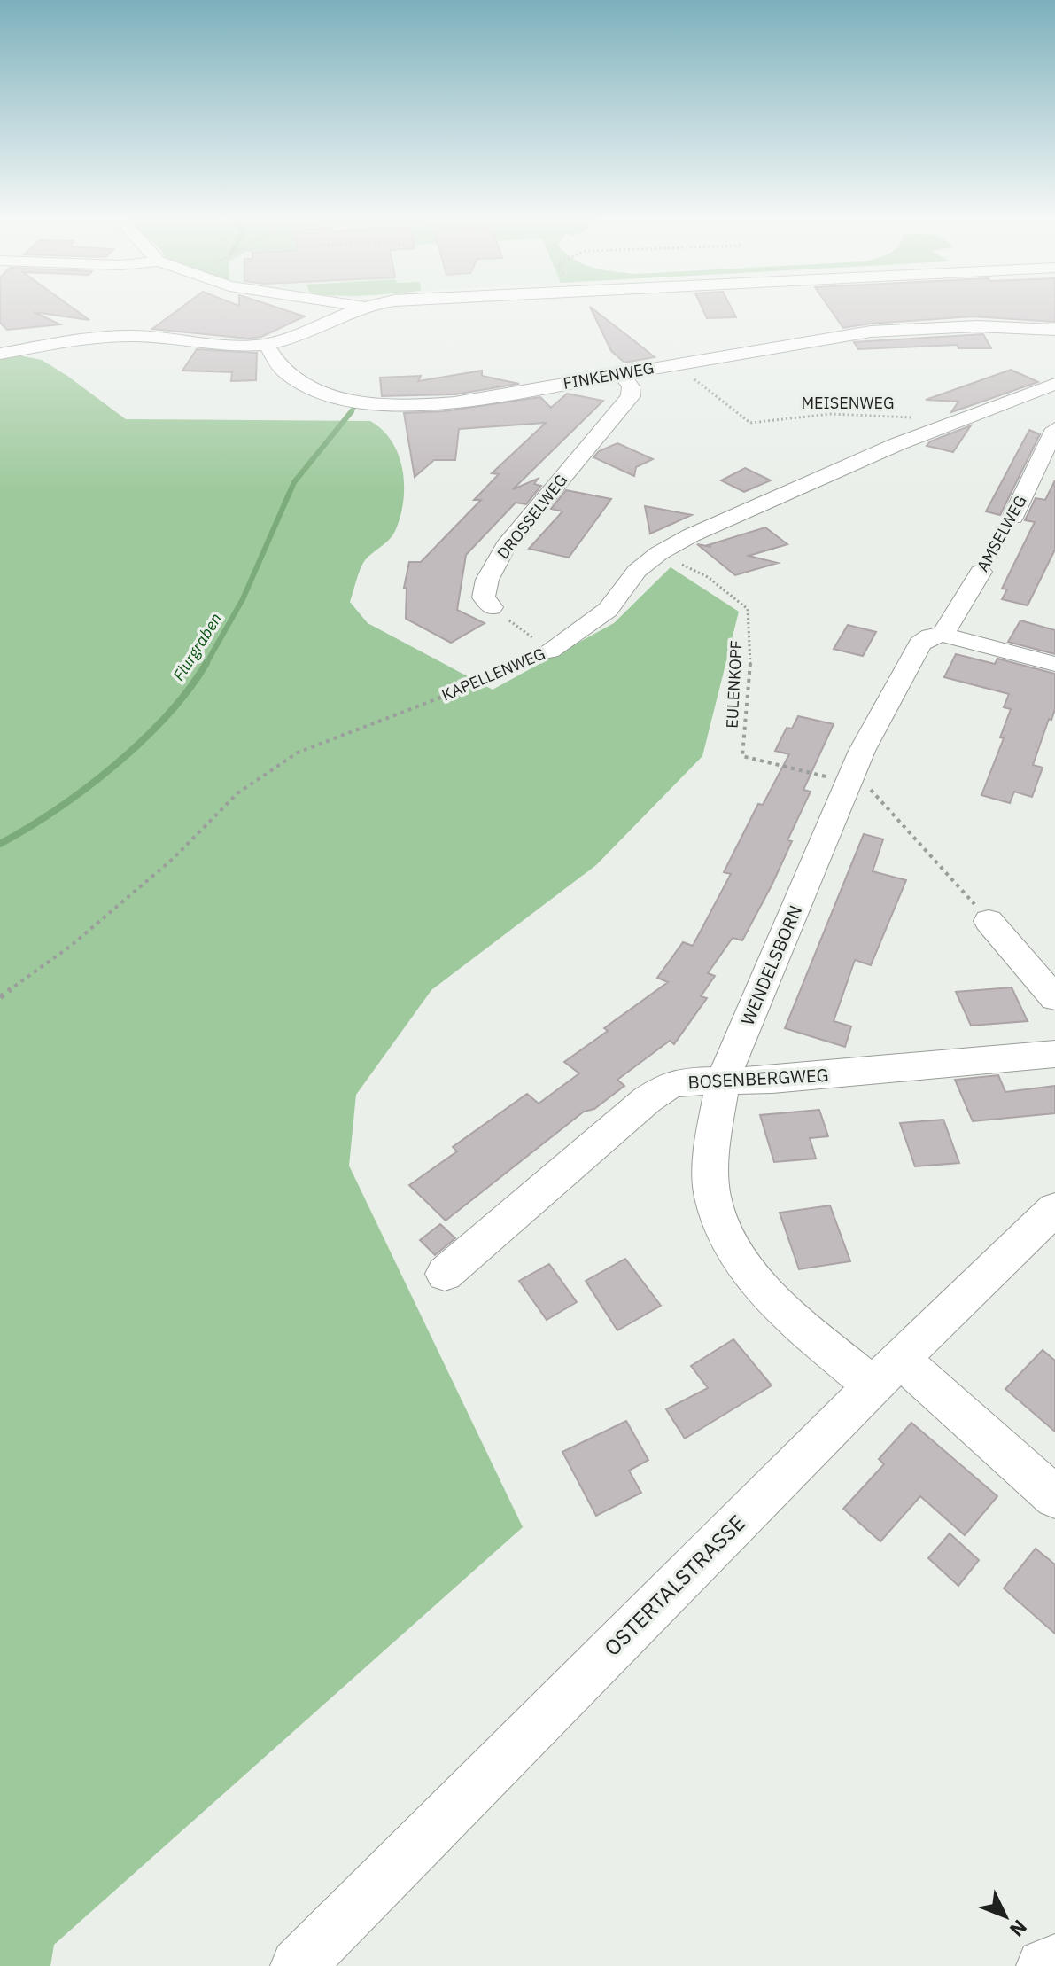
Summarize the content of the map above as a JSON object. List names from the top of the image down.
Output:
{
  "streets": {
    "street": [
      "FINKENWEG",
      "DROSSELWEG",
      "AMSELWEG",
      "KAPELLENWEG",
      "WENDELSBORN",
      "BOSENBERGWEG",
      "OSTERTALSTRASSE"
    ],
    "path": ["MEISENWEG", "EULENKOPF"]
  },
  "crossings": [
    ["FINKENWEG", "MEISENWEG"],
    ["FINKENWEG", "DROSSELWEG"],
    ["MEISENWEG", "KAPELLENWEG"],
    ["AMSELWEG", "WENDELSBORN"],
    ["KAPELLENWEG", "EULENKOPF"],
    ["EULENKOPF", "WENDELSBORN"],
    ["WENDELSBORN", "BOSENBERGWEG"],
    ["WENDELSBORN", "OSTERTALSTRASSE"]
  ],
  "water": ["Flurgraben"],
  "north": "bottom right"
}
